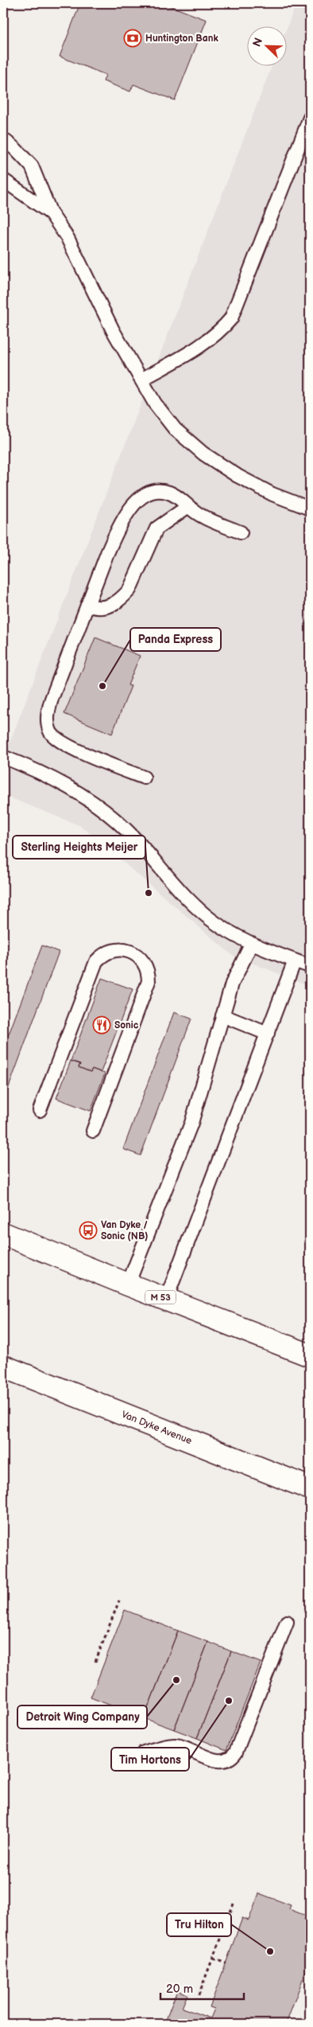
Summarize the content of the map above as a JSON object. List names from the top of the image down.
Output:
{
  "streets": {
    "main road": ["M 53", "Van Dyke Avenue"]
  },
  "places": {
    "bank": ["Huntington Bank"],
    "other": [
      "Panda Express",
      "Sterling Heights Meijer",
      "Detroit Wing Company",
      "Tim Hortons",
      "Tru Hilton"
    ],
    "restaurant": ["Sonic"],
    "bus stop": ["Van Dyke / Sonic (NB)"]
  },
  "scale_bar": "20 m",
  "north": "top left"
}
